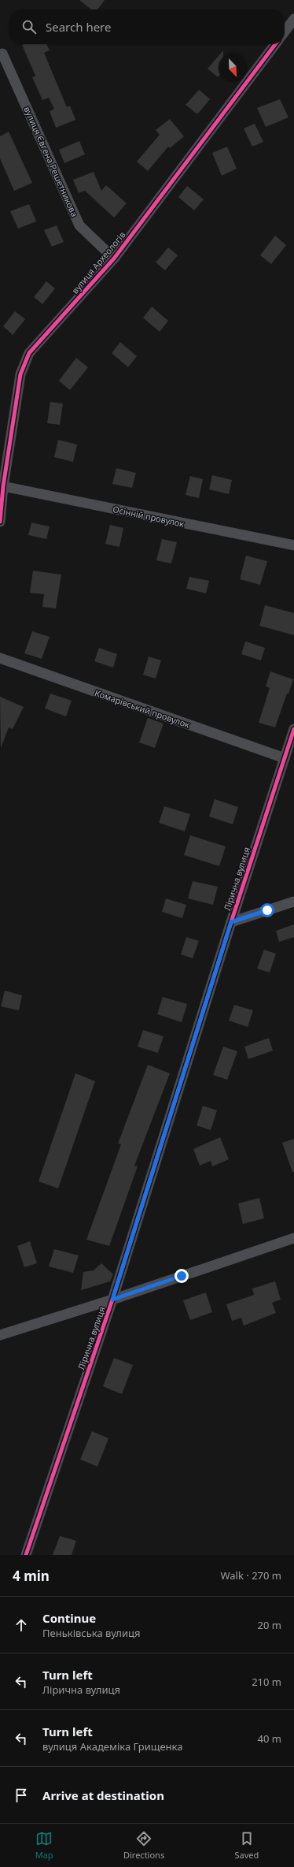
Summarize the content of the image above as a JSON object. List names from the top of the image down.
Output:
{
  "streets": {
    "street": [
      "вулиця Євгена Решетникова",
      "вулиця Археологів",
      "Осінній провулок",
      "Комарівський провулок",
      "Лірична вулиця"
    ]
  },
  "crossings": [
    ["вулиця Євгена Решетникова", "вулиця Археологів"],
    ["вулиця Археологів", "Осінній провулок"],
    ["Комарівський провулок", "Лірична вулиця"]
  ],
  "north": "bottom right",
  "page": {
    "search": "Search here",
    "heading": ["4 min", "Walk · 270 m"],
    "list": [
      ["Continue", "Пеньківська вулиця", "20 m"],
      ["Turn left", "Лірична вулиця", "210 m"],
      ["Turn left", "вулиця Академіка Грищенка", "40 m"],
      "Arrive at destination"
    ],
    "nav": ["Map", "Directions", "Saved"]
  }
}
